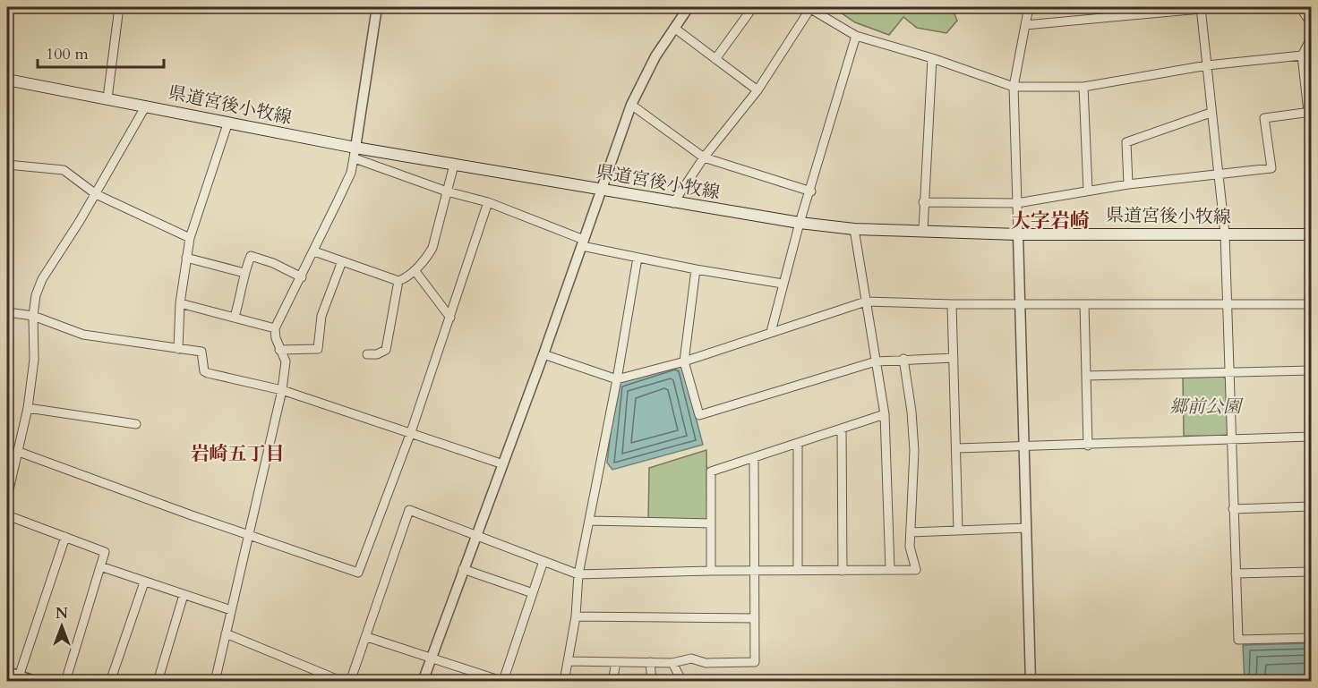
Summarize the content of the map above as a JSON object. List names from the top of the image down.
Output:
{
  "streets": {
    "main road": ["県道宮後小牧線"]
  },
  "districts": ["大字岩崎", "岩崎五丁目"],
  "parks": ["郷前公園"],
  "scale_bar": "100 m",
  "north": "top"
}
